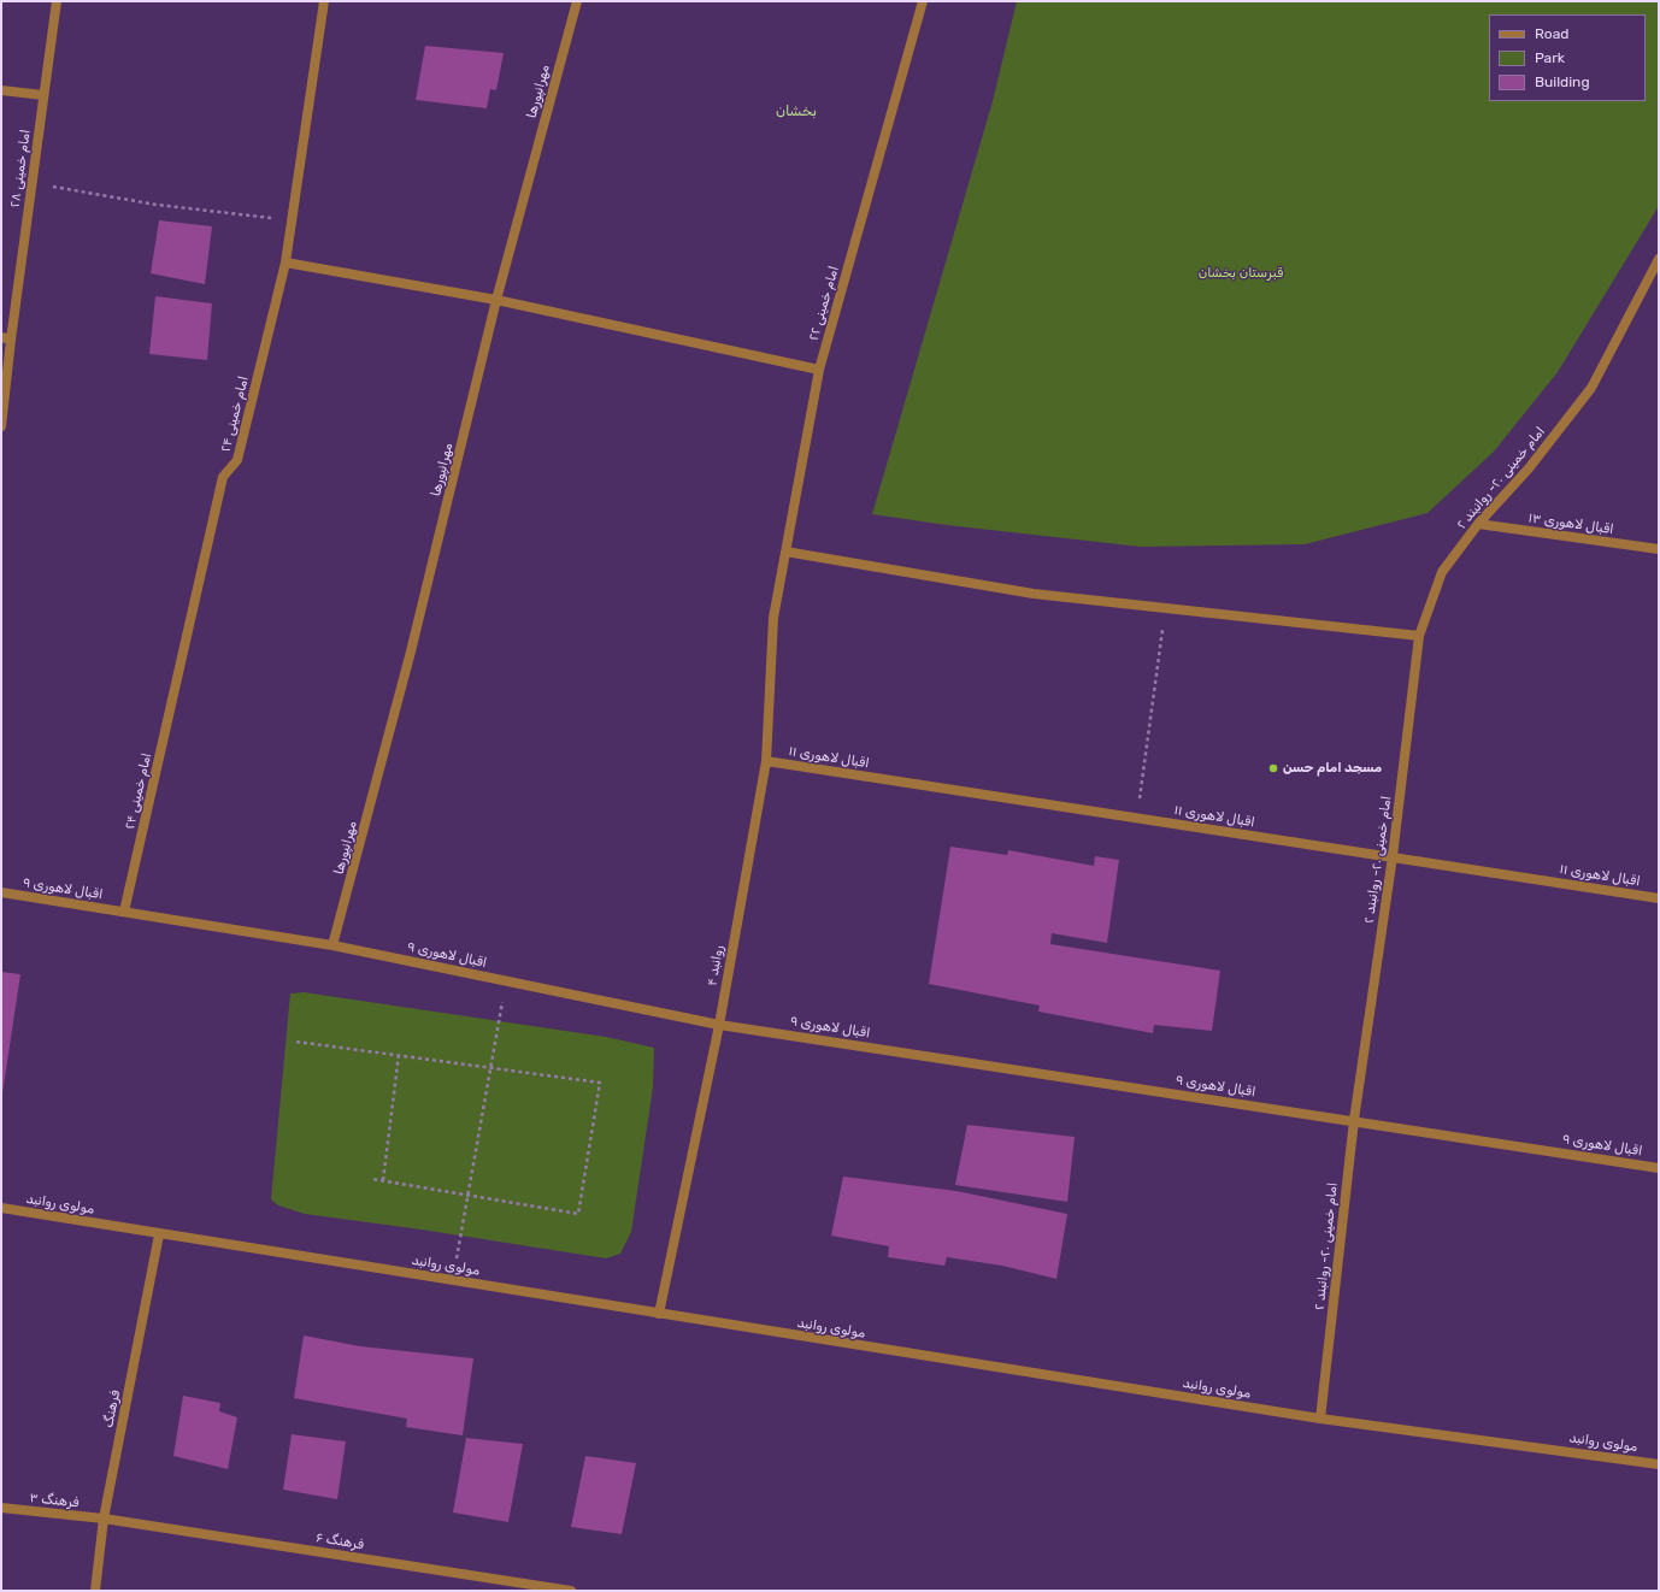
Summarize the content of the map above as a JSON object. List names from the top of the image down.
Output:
{
  "streets": {
    "street": [
      "مهرانپورها",
      "امام خمینی ۲۸",
      "امام خمینی ۲۲",
      "امام خمینی ۲۴",
      "امام خمینی ۲۰- روانبند ۲",
      "اقبال لاهوری ۱۳",
      "اقبال لاهوری ۱۱",
      "اقبال لاهوری ۹",
      "روانبد ۴",
      "مولوی روانبد",
      "فرهنگ",
      "فرهنگ ۳",
      "فرهنگ ۶"
    ]
  },
  "crossings": [
    ["مهرانپورها", "اقبال لاهوری ۹"],
    ["امام خمینی ۲۲", "روانبد ۴"],
    ["امام خمینی ۲۴", "اقبال لاهوری ۹"],
    ["امام خمینی ۲۰- روانبند ۲", "اقبال لاهوری ۱۳"],
    ["امام خمینی ۲۰- روانبند ۲", "اقبال لاهوری ۱۱"],
    ["امام خمینی ۲۰- روانبند ۲", "اقبال لاهوری ۹"],
    ["امام خمینی ۲۰- روانبند ۲", "مولوی روانبد"],
    ["اقبال لاهوری ۱۱", "روانبد ۴"],
    ["اقبال لاهوری ۹", "روانبد ۴"],
    ["روانبد ۴", "مولوی روانبد"],
    ["مولوی روانبد", "فرهنگ"],
    ["فرهنگ", "فرهنگ ۳"],
    ["فرهنگ", "فرهنگ ۶"],
    ["فرهنگ ۳", "فرهنگ ۶"]
  ],
  "districts": ["بخشان"],
  "parks": ["قبرستان بخشان"],
  "places": ["مسجد امام حسن"],
  "legend": ["Road", "Park", "Building"]
}
